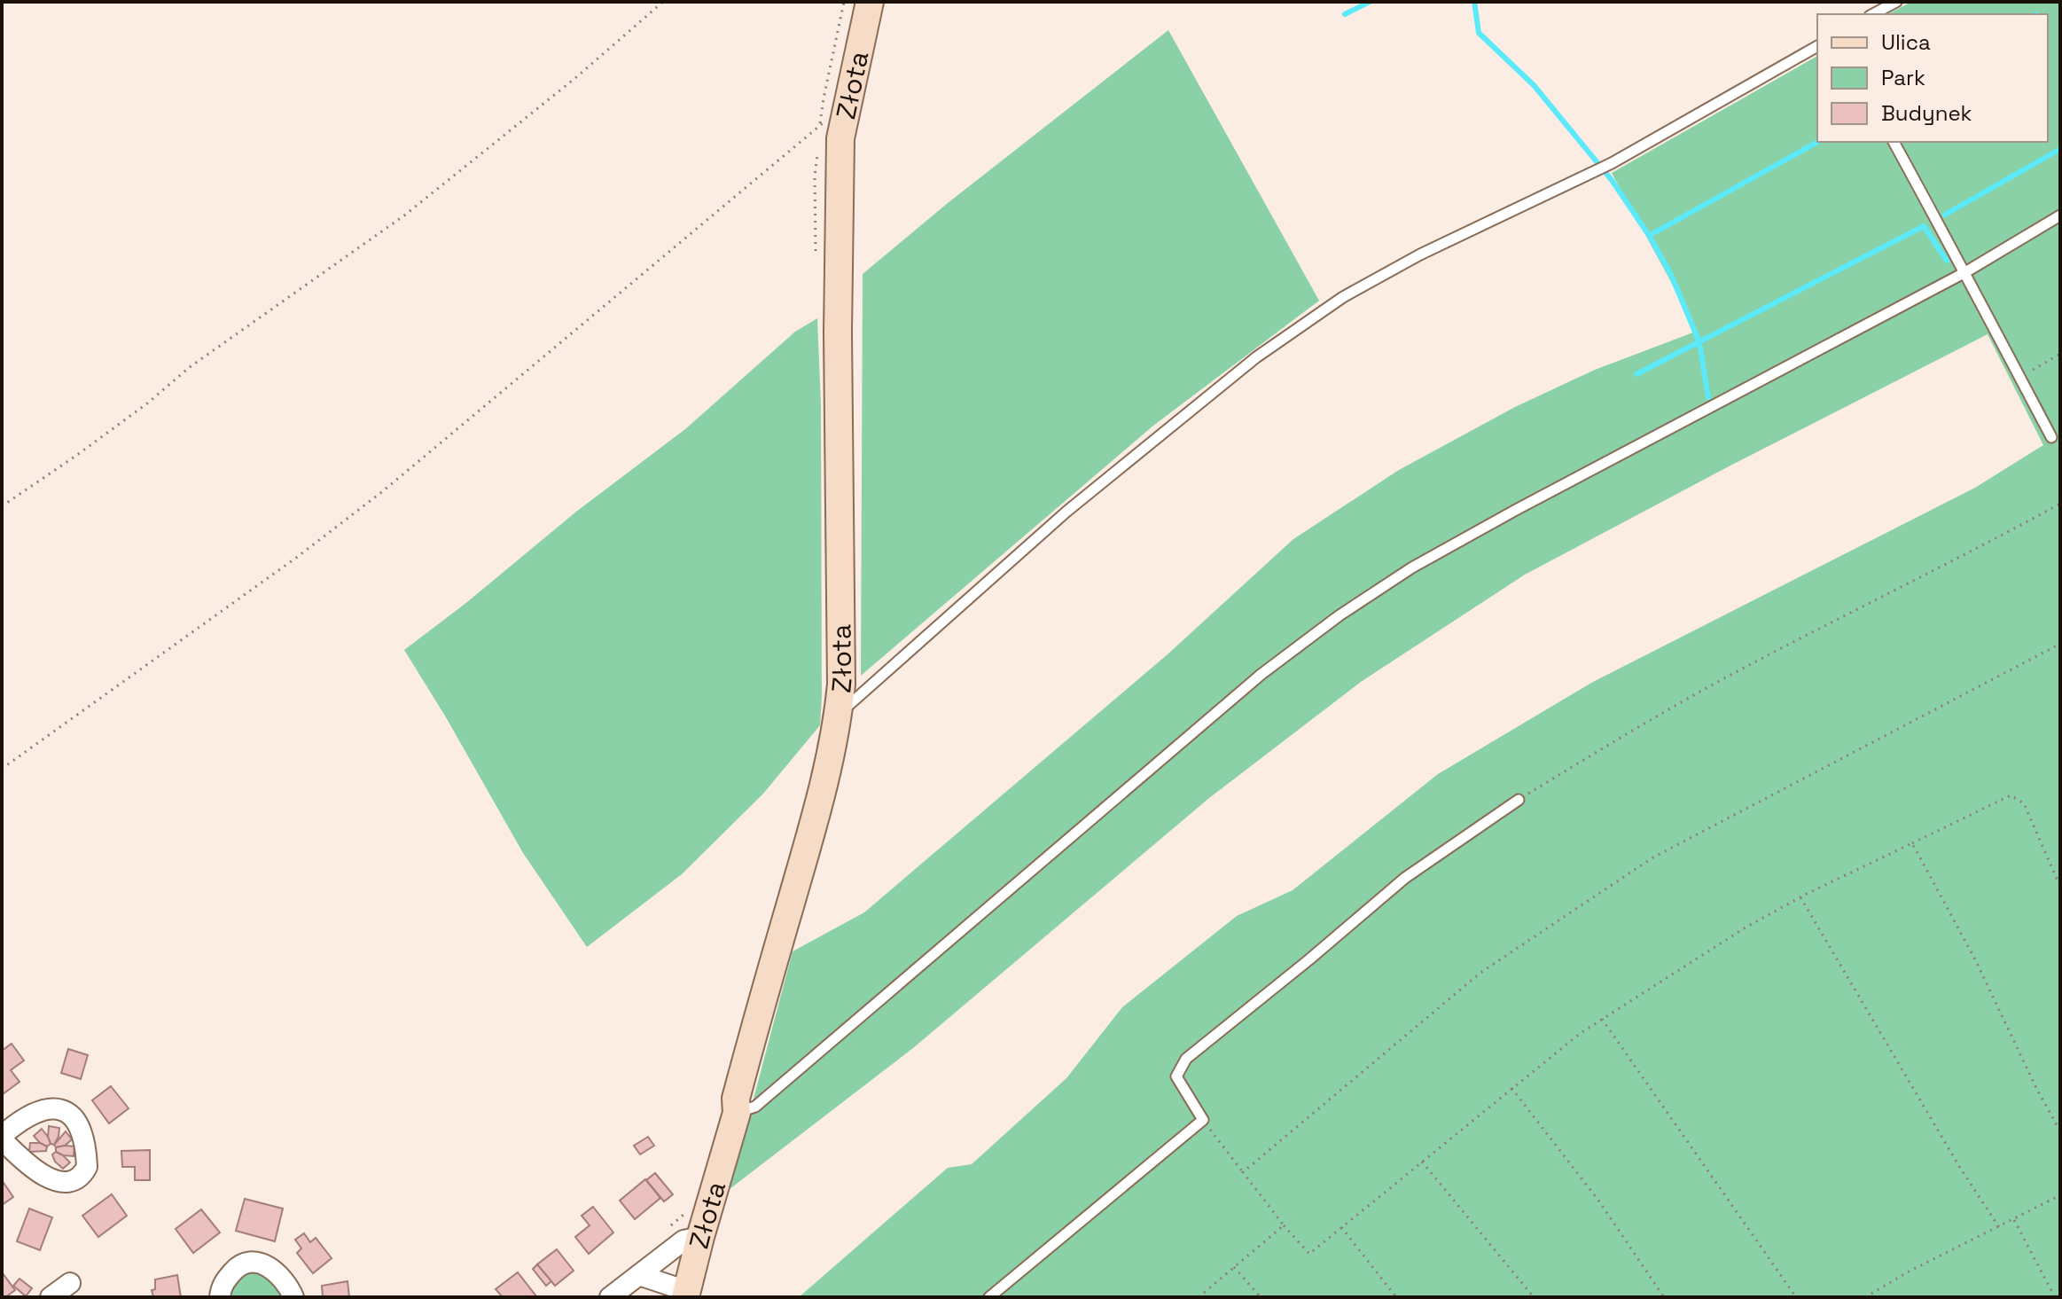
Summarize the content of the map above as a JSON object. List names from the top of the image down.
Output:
{
  "streets": {
    "street": ["Złota"]
  },
  "legend": ["Ulica", "Park", "Budynek"]
}
